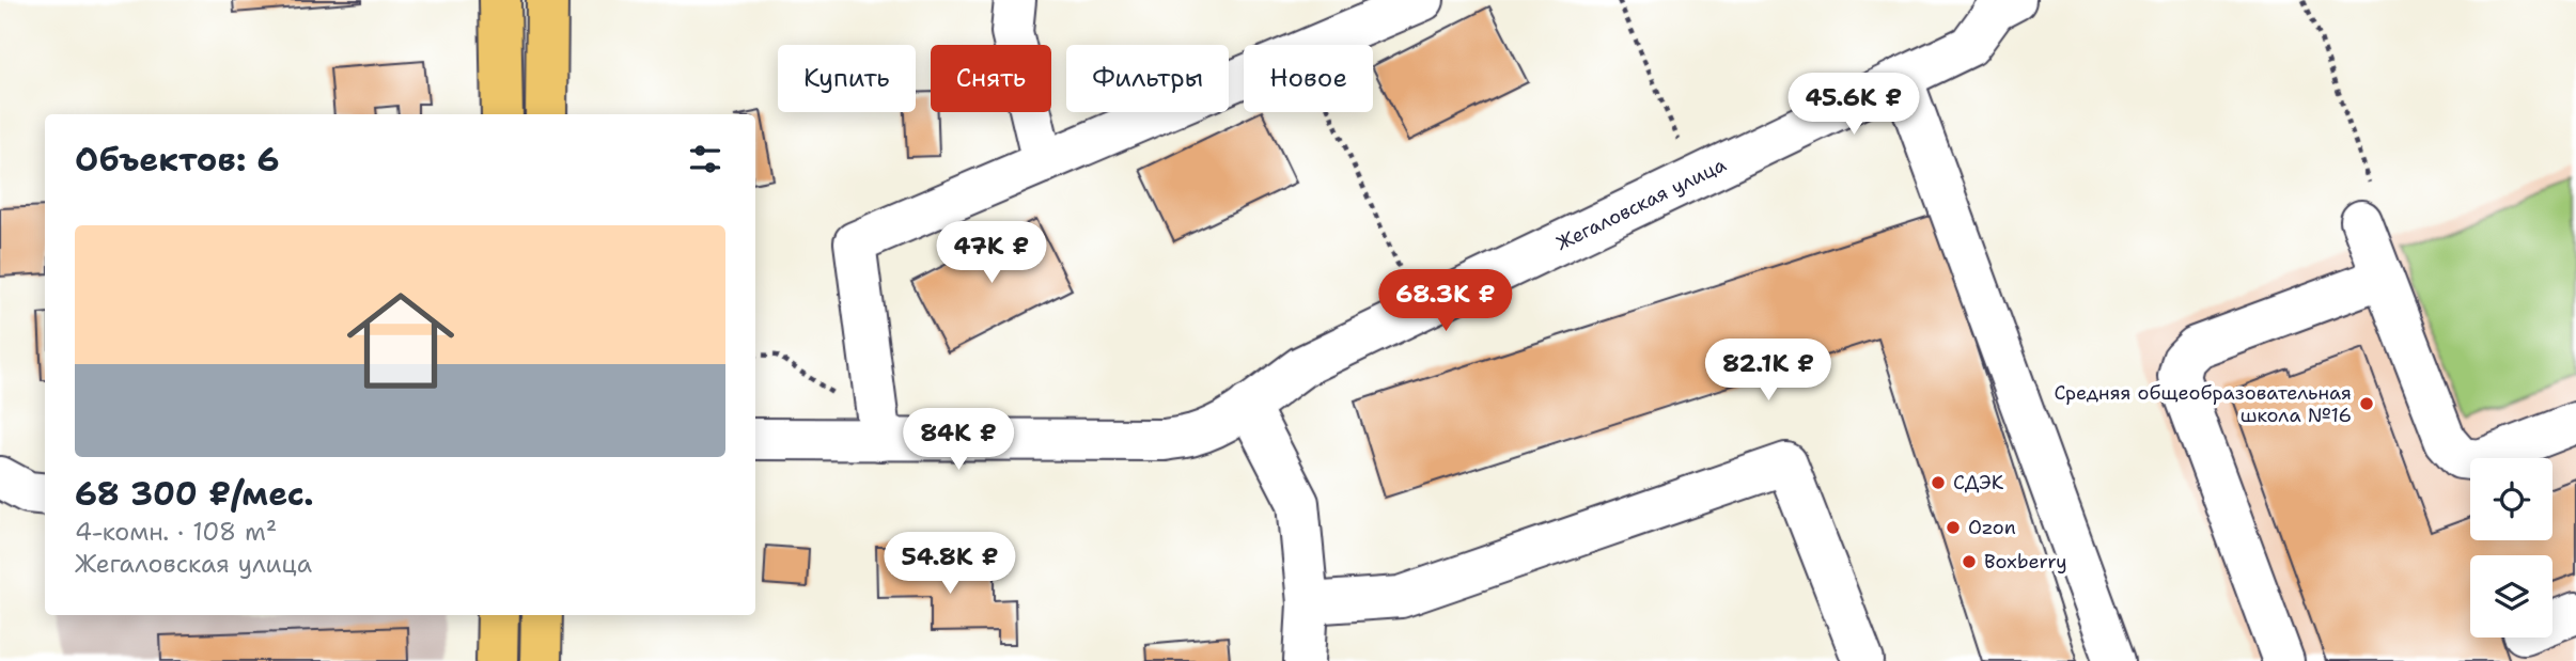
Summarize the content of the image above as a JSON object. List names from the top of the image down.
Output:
{
  "streets": {
    "street": ["Жегаловская улица"]
  },
  "places": [
    "Средняя общеобразовательная школа №16",
    "СДЭК",
    "Ozon",
    "Boxberry"
  ],
  "page": {
    "chip": [
      "Купить",
      "Снять",
      "Фильтры",
      "Новое"
    ],
    "price": [
      "45.6K ₽",
      "47K ₽",
      "68.3K ₽",
      "82.1K ₽",
      "84K ₽",
      "54.8K ₽"
    ],
    "heading": "Объектов: 6",
    "list": [
      {
        "name": "68 300 ₽/мес.",
        "note": "4-комн. · 108 m² · Жегаловская улица"
      }
    ]
  }
}
